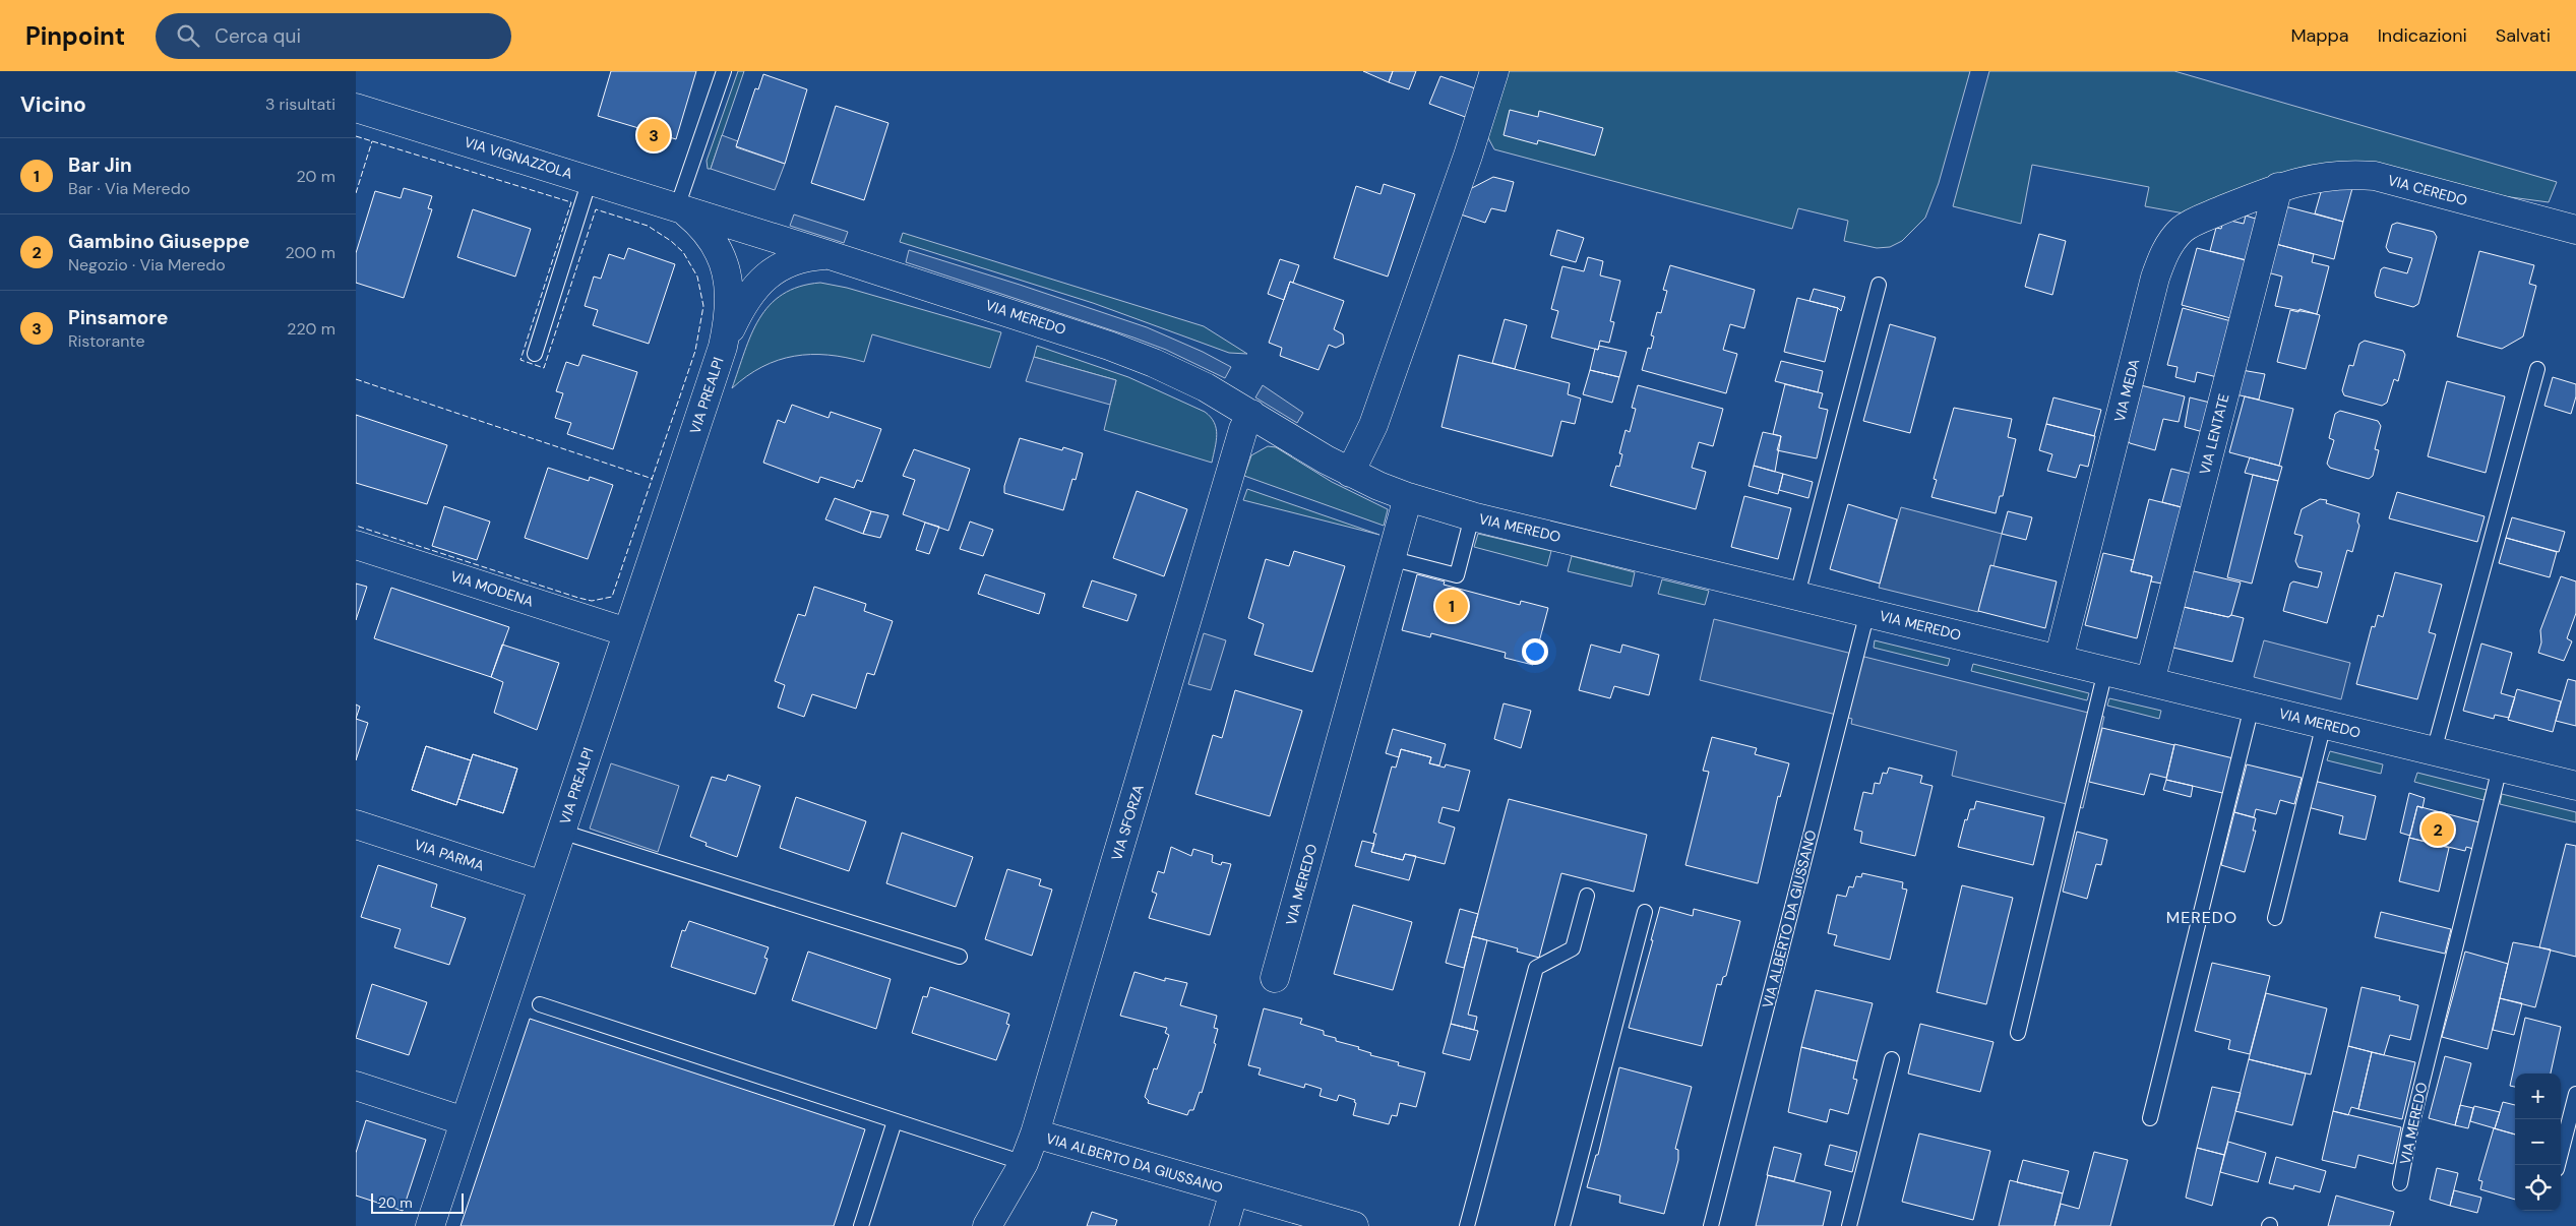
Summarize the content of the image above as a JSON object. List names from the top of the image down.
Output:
{
  "streets": {
    "street": [
      "VIA VIGNAZZOLA",
      "VIA CEREDO",
      "VIA MEREDO",
      "VIA MEDA",
      "VIA PREALPI",
      "VIA LENTATE",
      "VIA MODENA",
      "VIA SFORZA",
      "VIA PARMA",
      "VIA ALBERTO DA GIUSSANO"
    ]
  },
  "crossings": [
    ["VIA VIGNAZZOLA", "VIA MEREDO"],
    ["VIA VIGNAZZOLA", "VIA PREALPI"],
    ["VIA CEREDO", "VIA MEDA"],
    ["VIA CEREDO", "VIA LENTATE"],
    ["VIA MEREDO", "VIA MEDA"],
    ["VIA MEREDO", "VIA PREALPI"],
    ["VIA MEREDO", "VIA LENTATE"],
    ["VIA MEREDO", "VIA SFORZA"],
    ["VIA MEREDO", "VIA ALBERTO DA GIUSSANO"],
    ["VIA MEDA", "VIA LENTATE"],
    ["VIA PREALPI", "VIA MODENA"],
    ["VIA PREALPI", "VIA PARMA"],
    ["VIA SFORZA", "VIA ALBERTO DA GIUSSANO"]
  ],
  "districts": ["MEREDO"],
  "scale_bar": "20 m",
  "page": {
    "header": "Pinpoint",
    "search": "Cerca qui",
    "nav": ["Mappa", "Indicazioni", "Salvati"],
    "heading": ["Vicino", "3 risultati"],
    "pins": ["3", "1", "2"],
    "list": [
      {
        "mark": "1",
        "name": "Bar Jin",
        "note": "Bar · Via Meredo",
        "value": "20 m"
      },
      {
        "mark": "2",
        "name": "Gambino Giuseppe",
        "note": "Negozio · Via Meredo",
        "value": "200 m"
      },
      {
        "mark": "3",
        "name": "Pinsamore",
        "note": "Ristorante",
        "value": "220 m"
      }
    ],
    "map_buttons": ["+", "−"],
    "scale": "20 m"
  }
}
